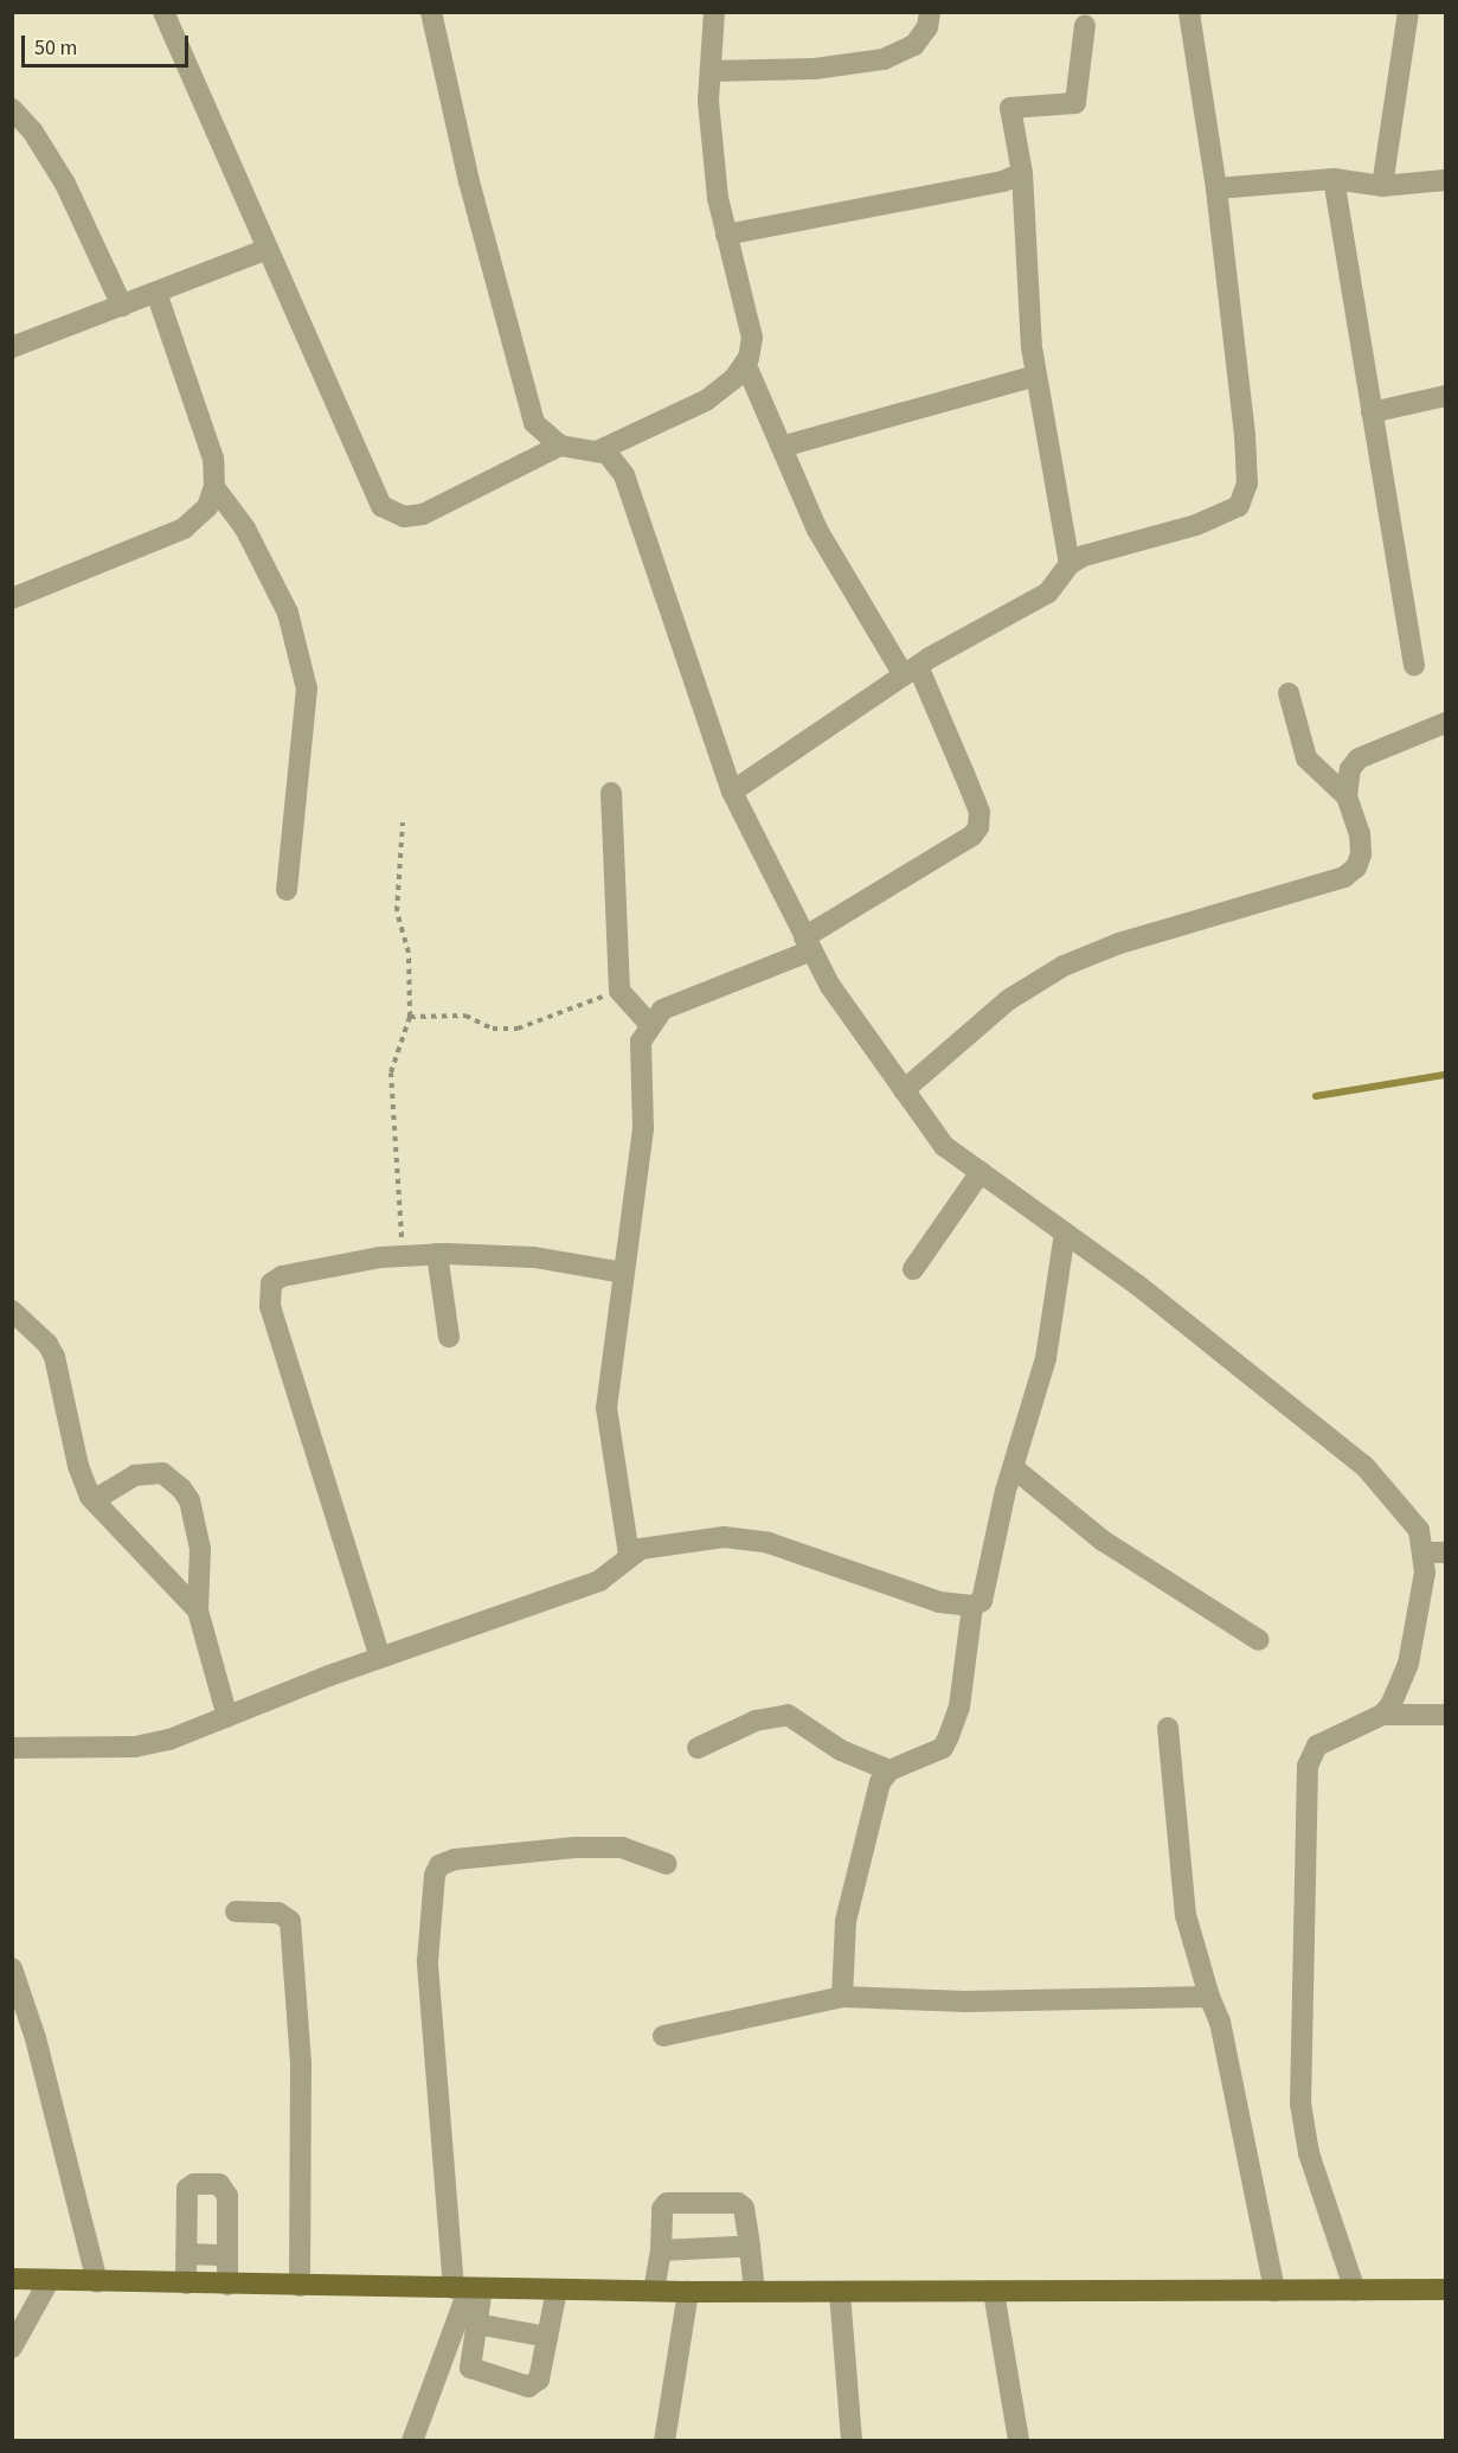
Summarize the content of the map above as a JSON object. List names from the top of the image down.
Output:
{
  "scale_bar": "50 m"
}
